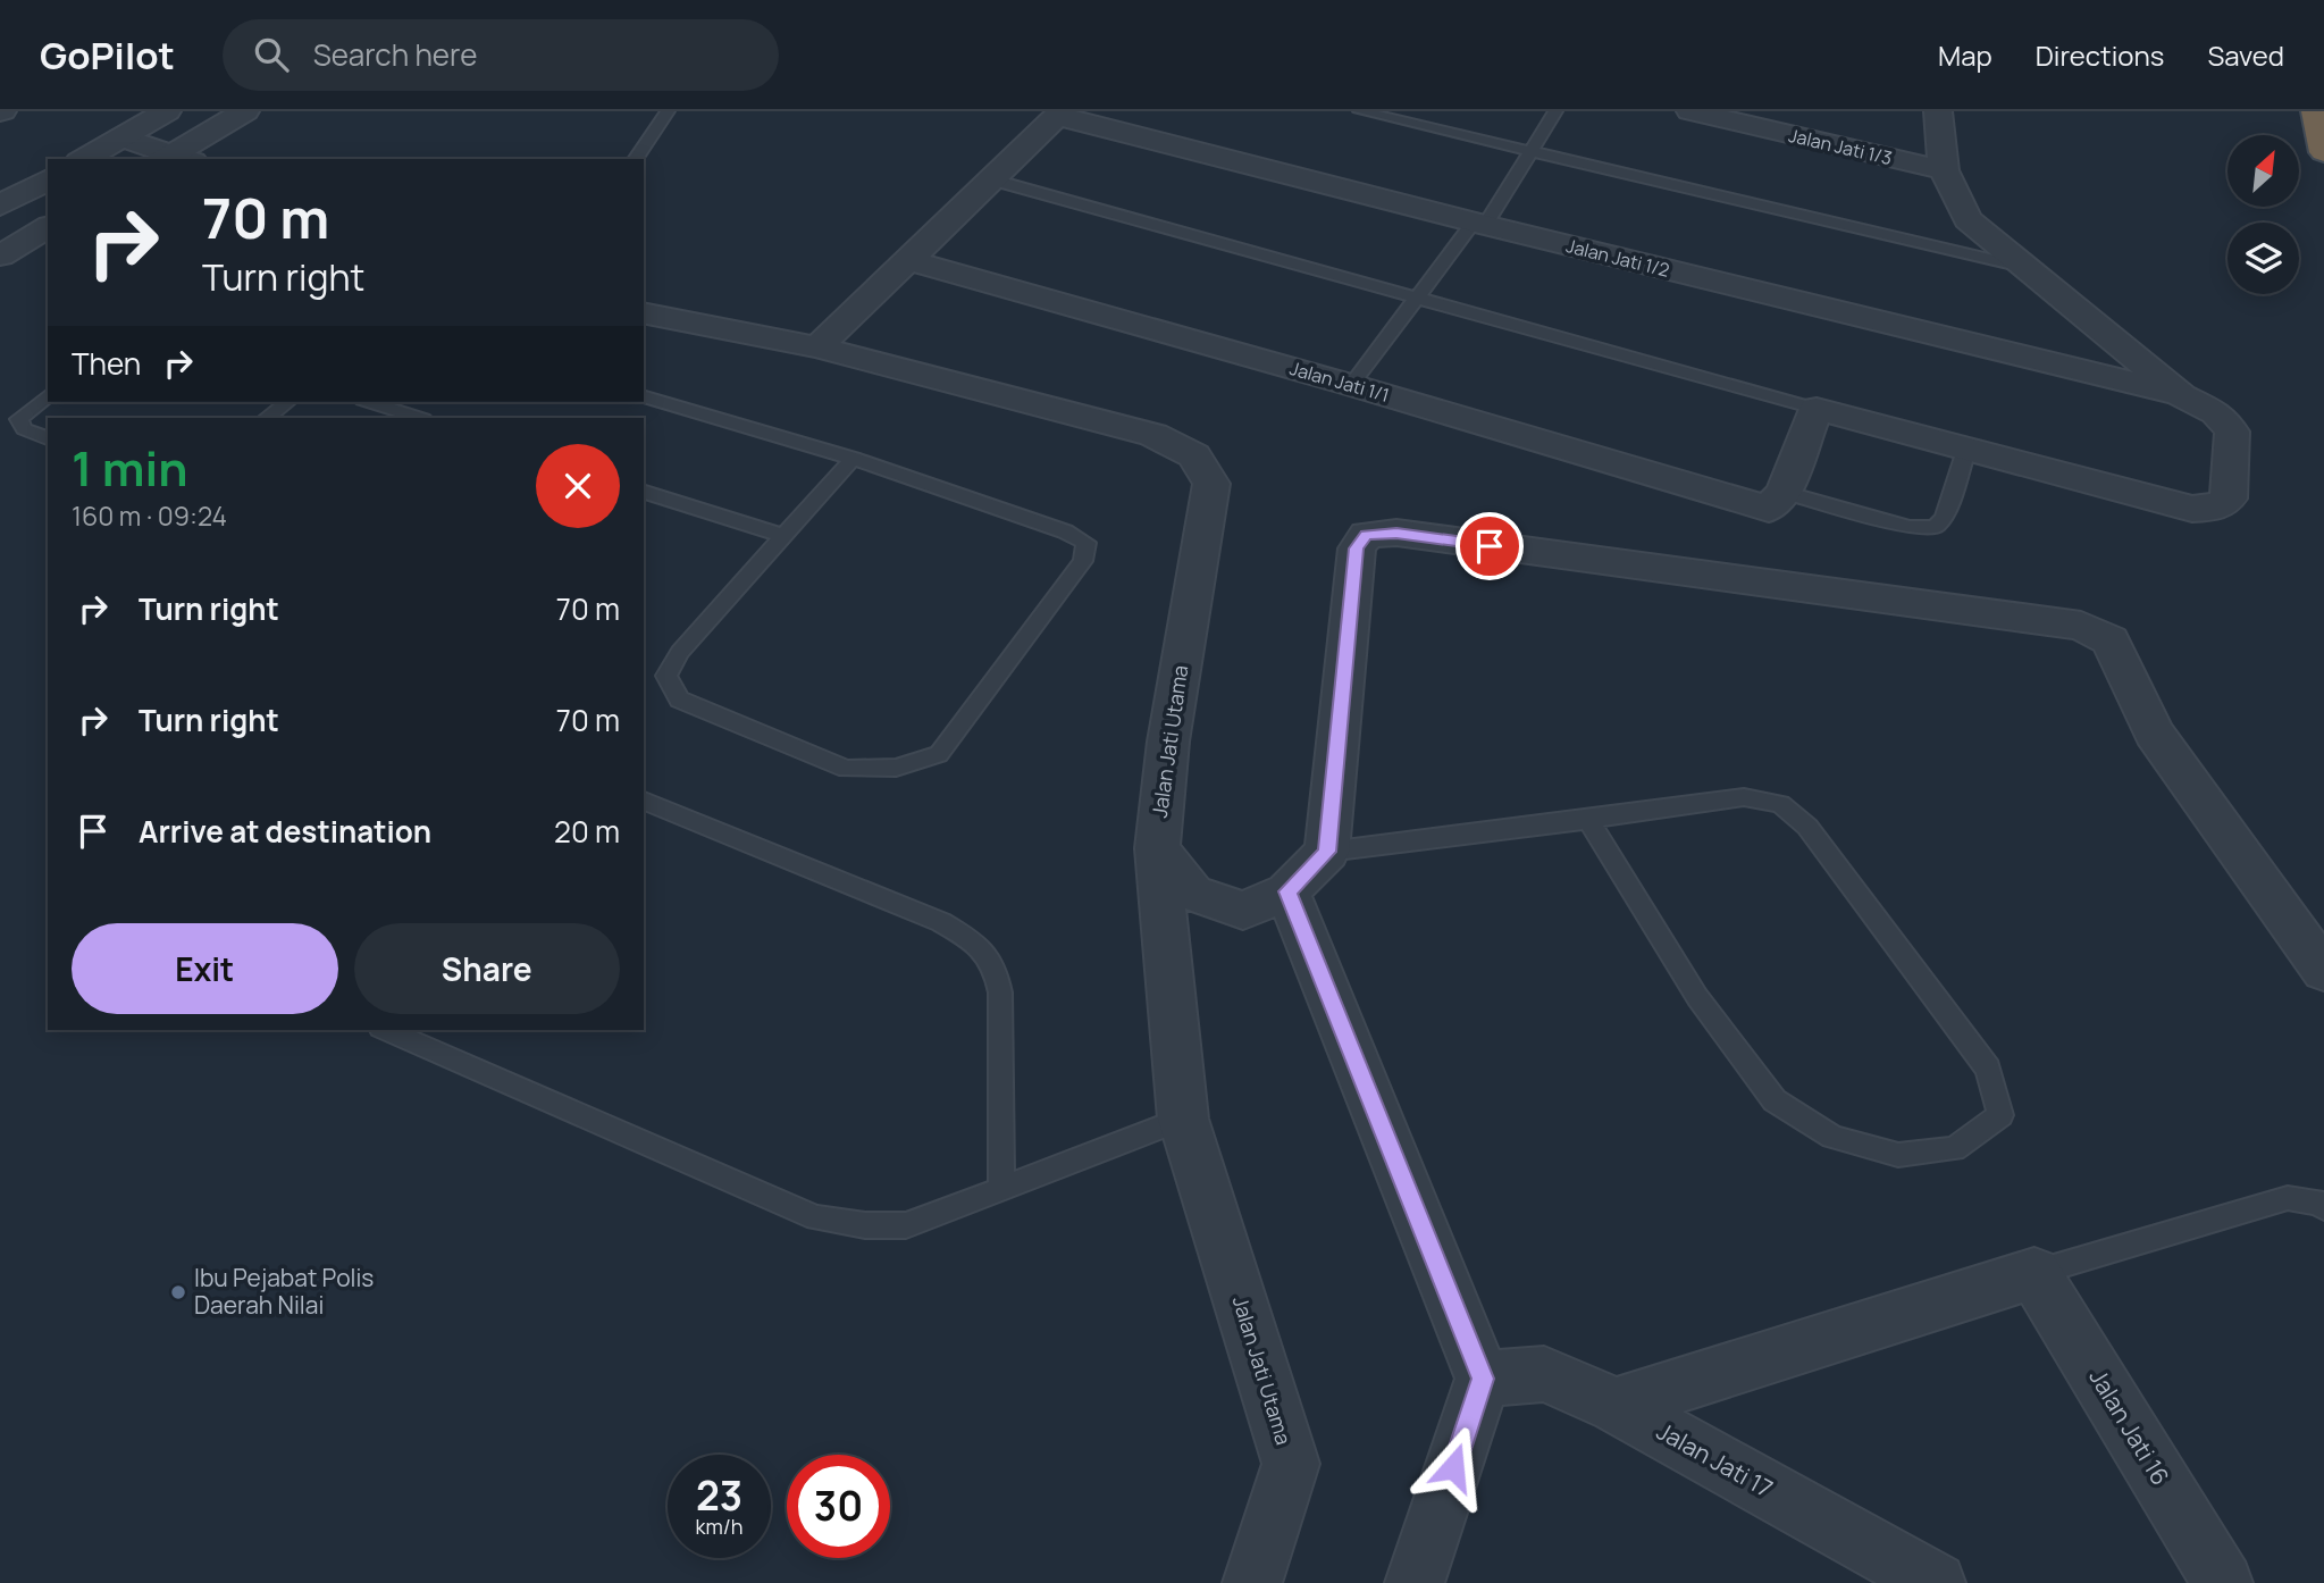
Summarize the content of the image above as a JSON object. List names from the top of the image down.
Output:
{
  "streets": {
    "street": [
      "Jalan Jati 1/3",
      "Jalan Jati 1/2",
      "Jalan Jati 1/1",
      "Jalan Jati Utama",
      "Jalan Jati 16",
      "Jalan Jati 17"
    ]
  },
  "places": ["Ibu Pejabat Polis Daerah Nilai"],
  "north": "top right",
  "page": {
    "header": "GoPilot",
    "search": "Search here",
    "nav": ["Map", "Directions", "Saved"],
    "turn": ["70 m", "Turn right"],
    "then": "Then",
    "heading": ["1 min", "160 m · 09:24"],
    "list": [
      {
        "name": "Turn right",
        "value": "70 m"
      },
      {
        "name": "Turn right",
        "value": "70 m"
      },
      {
        "name": "Arrive at destination",
        "value": "20 m"
      }
    ],
    "buttons": ["Exit", "Share"],
    "speed": "23 km/h",
    "limit": "30"
  }
}
